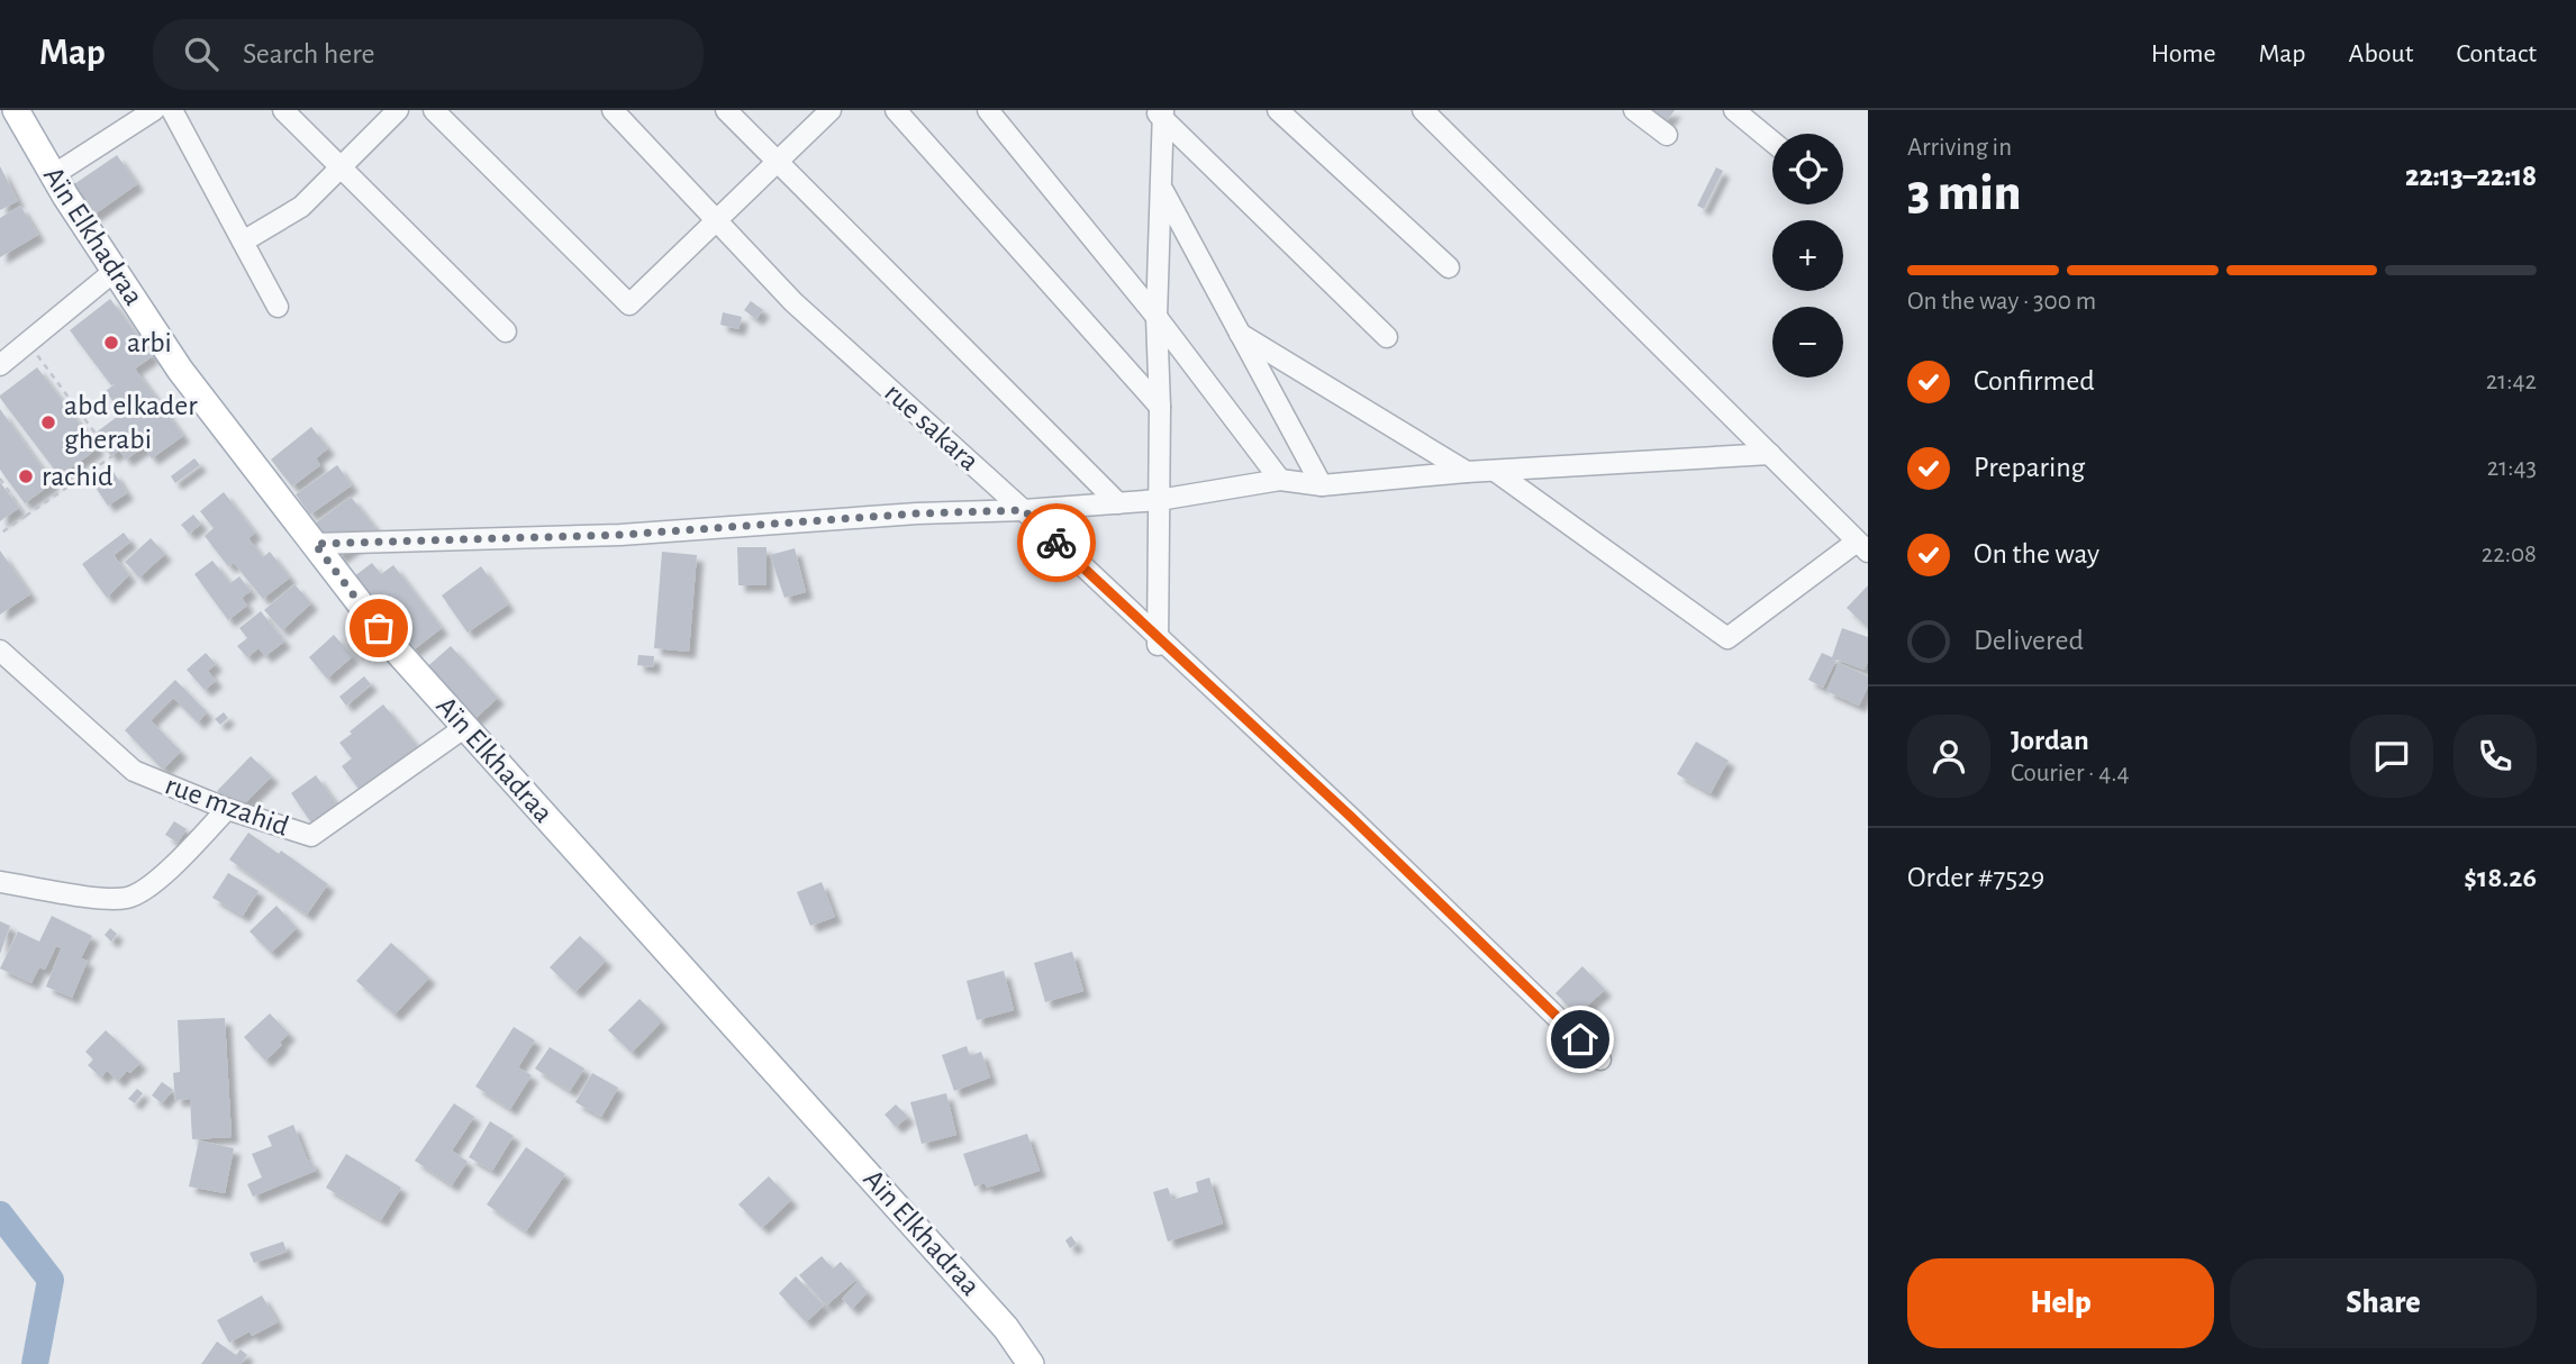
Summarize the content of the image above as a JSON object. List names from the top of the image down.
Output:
{
  "streets": {
    "main road": ["Aïn Elkhadraa"],
    "street": ["rue sakara", "rue mzahid"]
  },
  "crossings": [
    ["Aïn Elkhadraa", "rue mzahid"]
  ],
  "places": ["arbi", "abd elkader gherabi", "rachid"],
  "page": {
    "header": "Map",
    "search": "Search here",
    "nav": [
      "Home",
      "Map",
      "About",
      "Contact"
    ],
    "heading": ["3 min", "Arriving in", "22:13–22:18"],
    "panel": [
      "Jordan",
      "Courier · 4.4",
      "Order #7529",
      "$18.26"
    ],
    "map_buttons": ["+", "−"],
    "bar": "On the way · 300 m",
    "list": [
      ["Confirmed", "21:42"],
      ["Preparing", "21:43"],
      ["On the way", "22:08"],
      "Delivered"
    ],
    "buttons": ["Help", "Share"]
  }
}
